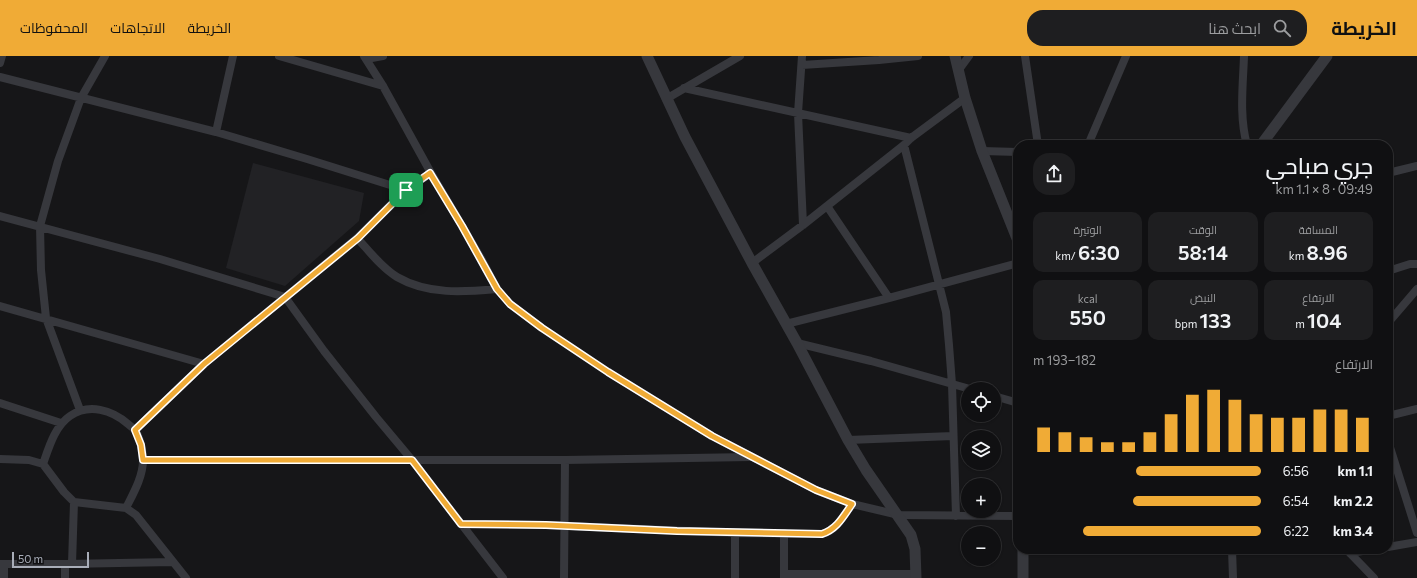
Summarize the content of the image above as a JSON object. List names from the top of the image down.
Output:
{
  "scale_bar": "50 m",
  "page": {
    "header": "الخريطة",
    "search": "ابحث هنا",
    "nav": ["الخريطة", "الاتجاهات", "المحفوظات"],
    "heading": ["جري صباحي", "09:49 · 8 × 1.1 km"],
    "stats": [
      ["المسافة", "8.96 km"],
      ["الوقت", "58:14"],
      ["الوتيرة", "6:30 /km"],
      ["الارتفاع", "104 m"],
      ["النبض", "133 bpm"],
      ["kcal", "550"]
    ],
    "chart": ["الارتفاع", "182–193 m"],
    "map_buttons": ["+", "−"],
    "list": [
      {
        "name": "1.1 km",
        "note": "6:56"
      },
      {
        "name": "2.2 km",
        "note": "6:54"
      },
      {
        "name": "3.4 km",
        "note": "6:22"
      }
    ],
    "scale": "50 m"
  }
}
